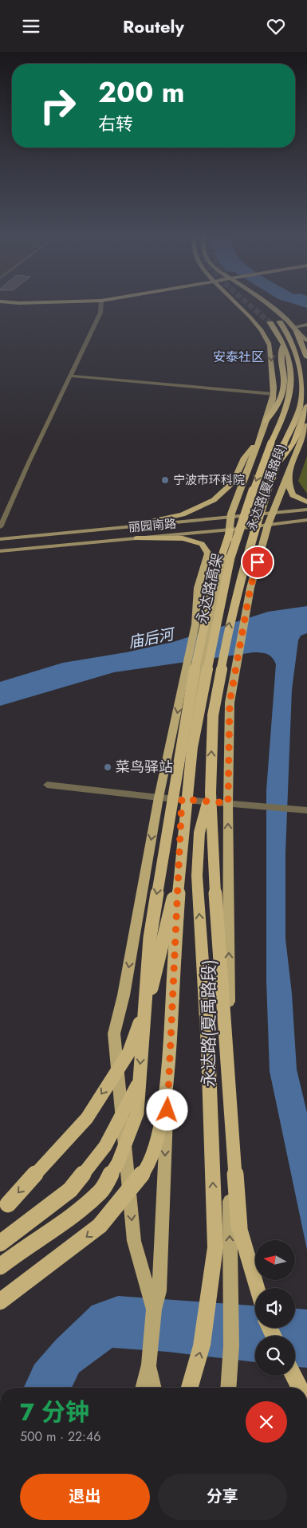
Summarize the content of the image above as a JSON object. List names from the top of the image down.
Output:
{
  "streets": {
    "highway": ["永达路高架"],
    "main road": ["永达路(夏禹路段)", "丽园南路"]
  },
  "crossings": [
    ["永达路(夏禹路段)", "丽园南路"]
  ],
  "districts": ["安泰社区"],
  "water": ["庙后河"],
  "places": ["宁波市环科院", "菜鸟驿站"],
  "north": "left",
  "page": {
    "header": "Routely",
    "turn": ["200 m", "右转"],
    "heading": ["7 分钟", "500 m · 22:46"],
    "buttons": ["退出", "分享"]
  }
}
